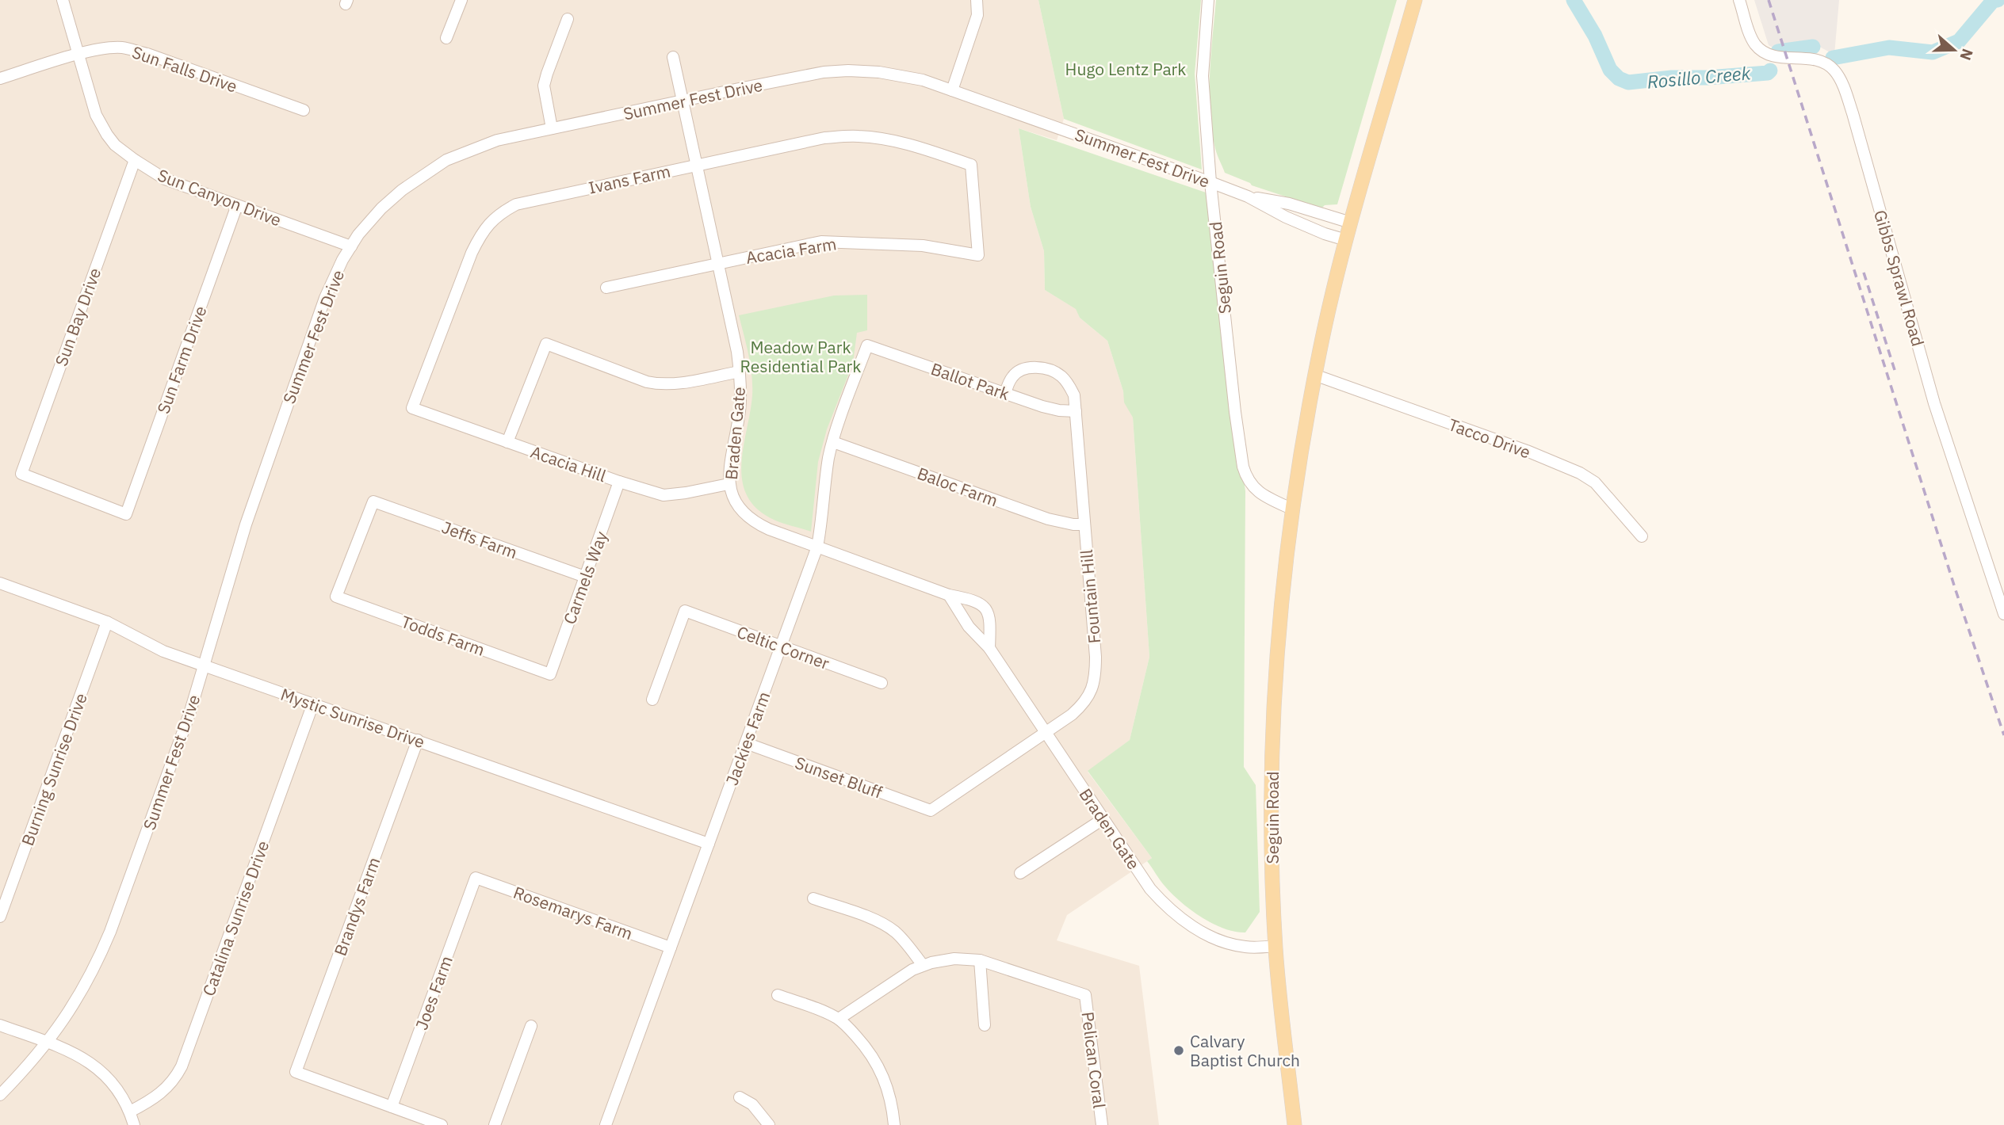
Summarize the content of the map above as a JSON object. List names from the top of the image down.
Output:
{
  "streets": {
    "main road": ["Seguin Road"],
    "street": [
      "Sun Falls Drive",
      "Summer Fest Drive",
      "Ivans Farm",
      "Sun Canyon Drive",
      "Acacia Farm",
      "Gibbs Sprawl Road",
      "Sun Bay Drive",
      "Sun Farm Drive",
      "Ballot Park",
      "Braden Gate",
      "Tacco Drive",
      "Acacia Hill",
      "Baloc Farm",
      "Jeffs Farm",
      "Carmels Way",
      "Fountain Hill",
      "Todds Farm",
      "Celtic Corner",
      "Mystic Sunrise Drive",
      "Jackies Farm",
      "Burning Sunrise Drive",
      "Sunset Bluff",
      "Brandys Farm",
      "Rosemarys Farm",
      "Catalina Sunrise Drive",
      "Joes Farm",
      "Pelican Coral"
    ]
  },
  "crossings": [
    ["Sun Falls Drive", "Sun Canyon Drive"],
    ["Summer Fest Drive", "Sun Canyon Drive"],
    ["Summer Fest Drive", "Seguin Road"],
    ["Summer Fest Drive", "Braden Gate"],
    ["Summer Fest Drive", "Mystic Sunrise Drive"],
    ["Ivans Farm", "Acacia Farm"],
    ["Ivans Farm", "Braden Gate"],
    ["Ivans Farm", "Acacia Hill"],
    ["Sun Canyon Drive", "Sun Bay Drive"],
    ["Sun Canyon Drive", "Sun Farm Drive"],
    ["Acacia Farm", "Braden Gate"],
    ["Seguin Road", "Braden Gate"],
    ["Seguin Road", "Tacco Drive"],
    ["Sun Bay Drive", "Sun Farm Drive"],
    ["Ballot Park", "Fountain Hill"],
    ["Ballot Park", "Jackies Farm"],
    ["Braden Gate", "Acacia Hill"],
    ["Braden Gate", "Fountain Hill"],
    ["Braden Gate", "Jackies Farm"],
    ["Acacia Hill", "Carmels Way"],
    ["Baloc Farm", "Fountain Hill"],
    ["Baloc Farm", "Jackies Farm"],
    ["Jeffs Farm", "Carmels Way"],
    ["Jeffs Farm", "Todds Farm"],
    ["Carmels Way", "Todds Farm"],
    ["Fountain Hill", "Sunset Bluff"],
    ["Celtic Corner", "Jackies Farm"],
    ["Mystic Sunrise Drive", "Jackies Farm"],
    ["Mystic Sunrise Drive", "Burning Sunrise Drive"],
    ["Mystic Sunrise Drive", "Brandys Farm"],
    ["Mystic Sunrise Drive", "Catalina Sunrise Drive"],
    ["Jackies Farm", "Sunset Bluff"],
    ["Jackies Farm", "Rosemarys Farm"],
    ["Brandys Farm", "Joes Farm"],
    ["Rosemarys Farm", "Joes Farm"]
  ],
  "water": ["Rosillo Creek"],
  "parks": ["Hugo Lentz Park", "Meadow Park Residential Park"],
  "places": ["Calvary Baptist Church"],
  "north": "right"
}
